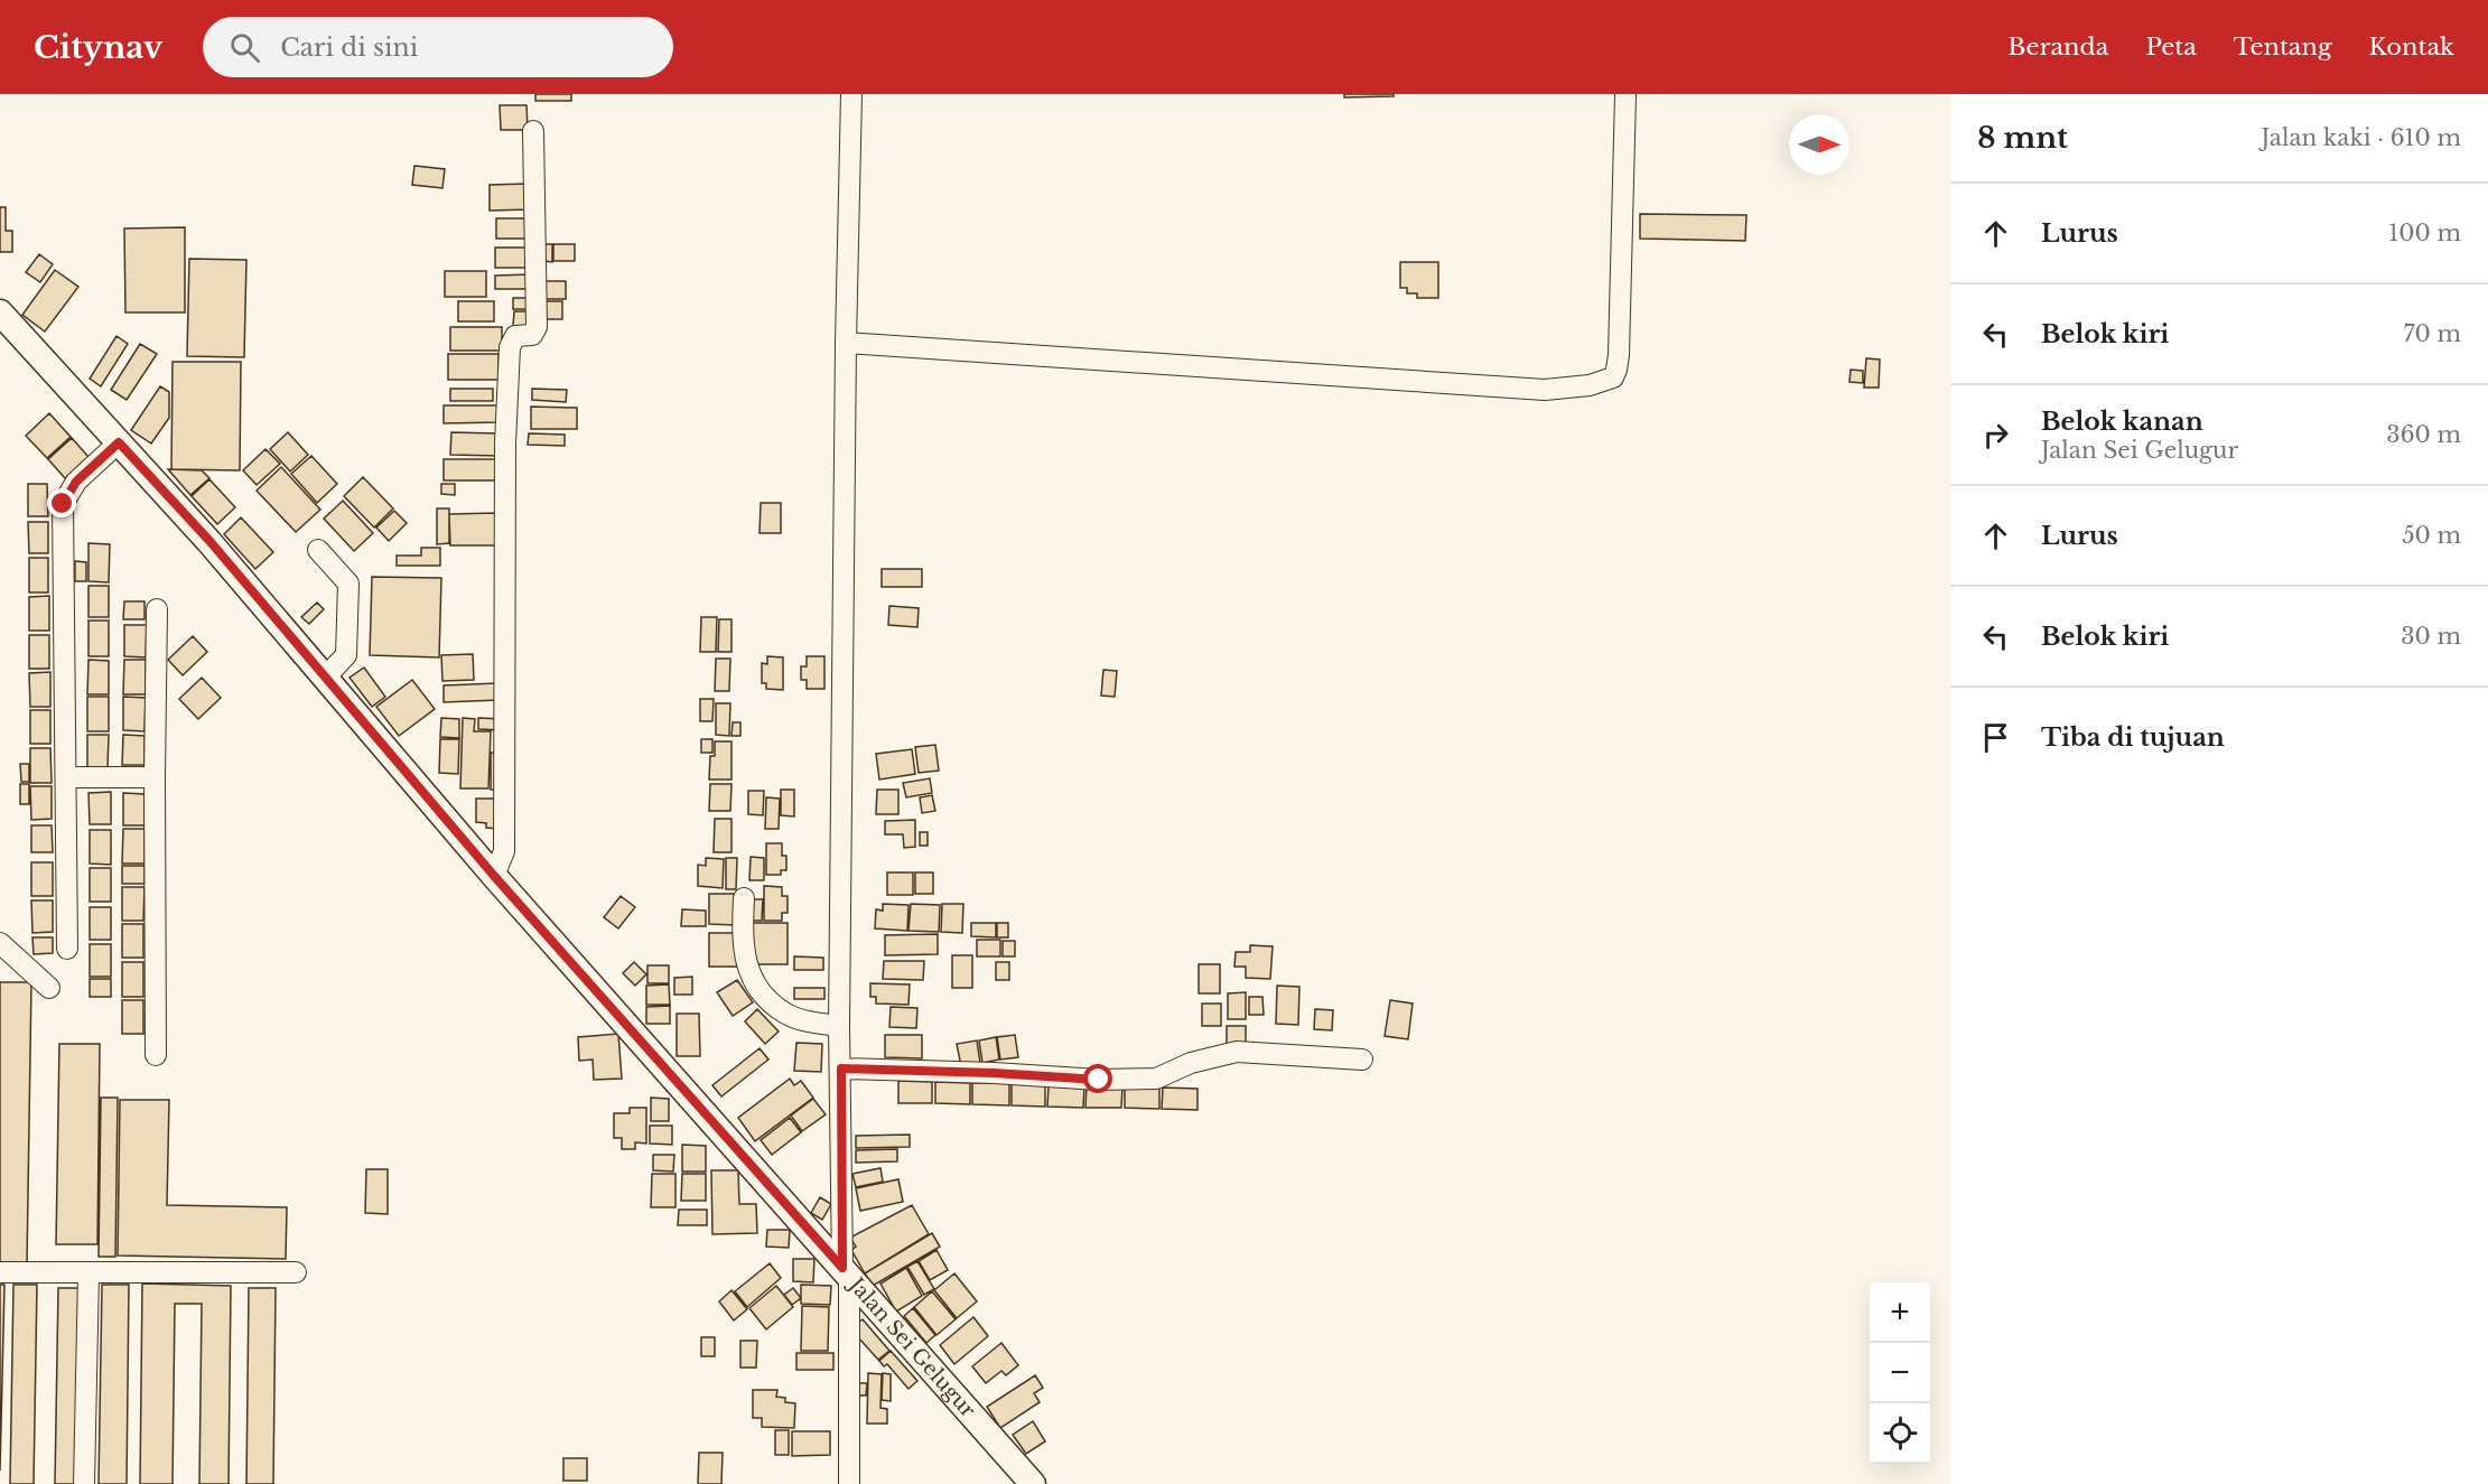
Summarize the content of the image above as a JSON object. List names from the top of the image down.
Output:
{
  "streets": {
    "main road": ["Jalan Sei Gelugur"]
  },
  "north": "right",
  "page": {
    "header": "Citynav",
    "search": "Cari di sini",
    "nav": [
      "Beranda",
      "Peta",
      "Tentang",
      "Kontak"
    ],
    "heading": ["8 mnt", "Jalan kaki · 610 m"],
    "list": [
      ["Lurus", "100 m"],
      ["Belok kiri", "70 m"],
      ["Belok kanan", "Jalan Sei Gelugur", "360 m"],
      ["Lurus", "50 m"],
      ["Belok kiri", "30 m"],
      "Tiba di tujuan"
    ],
    "map_buttons": ["+", "−"]
  }
}
